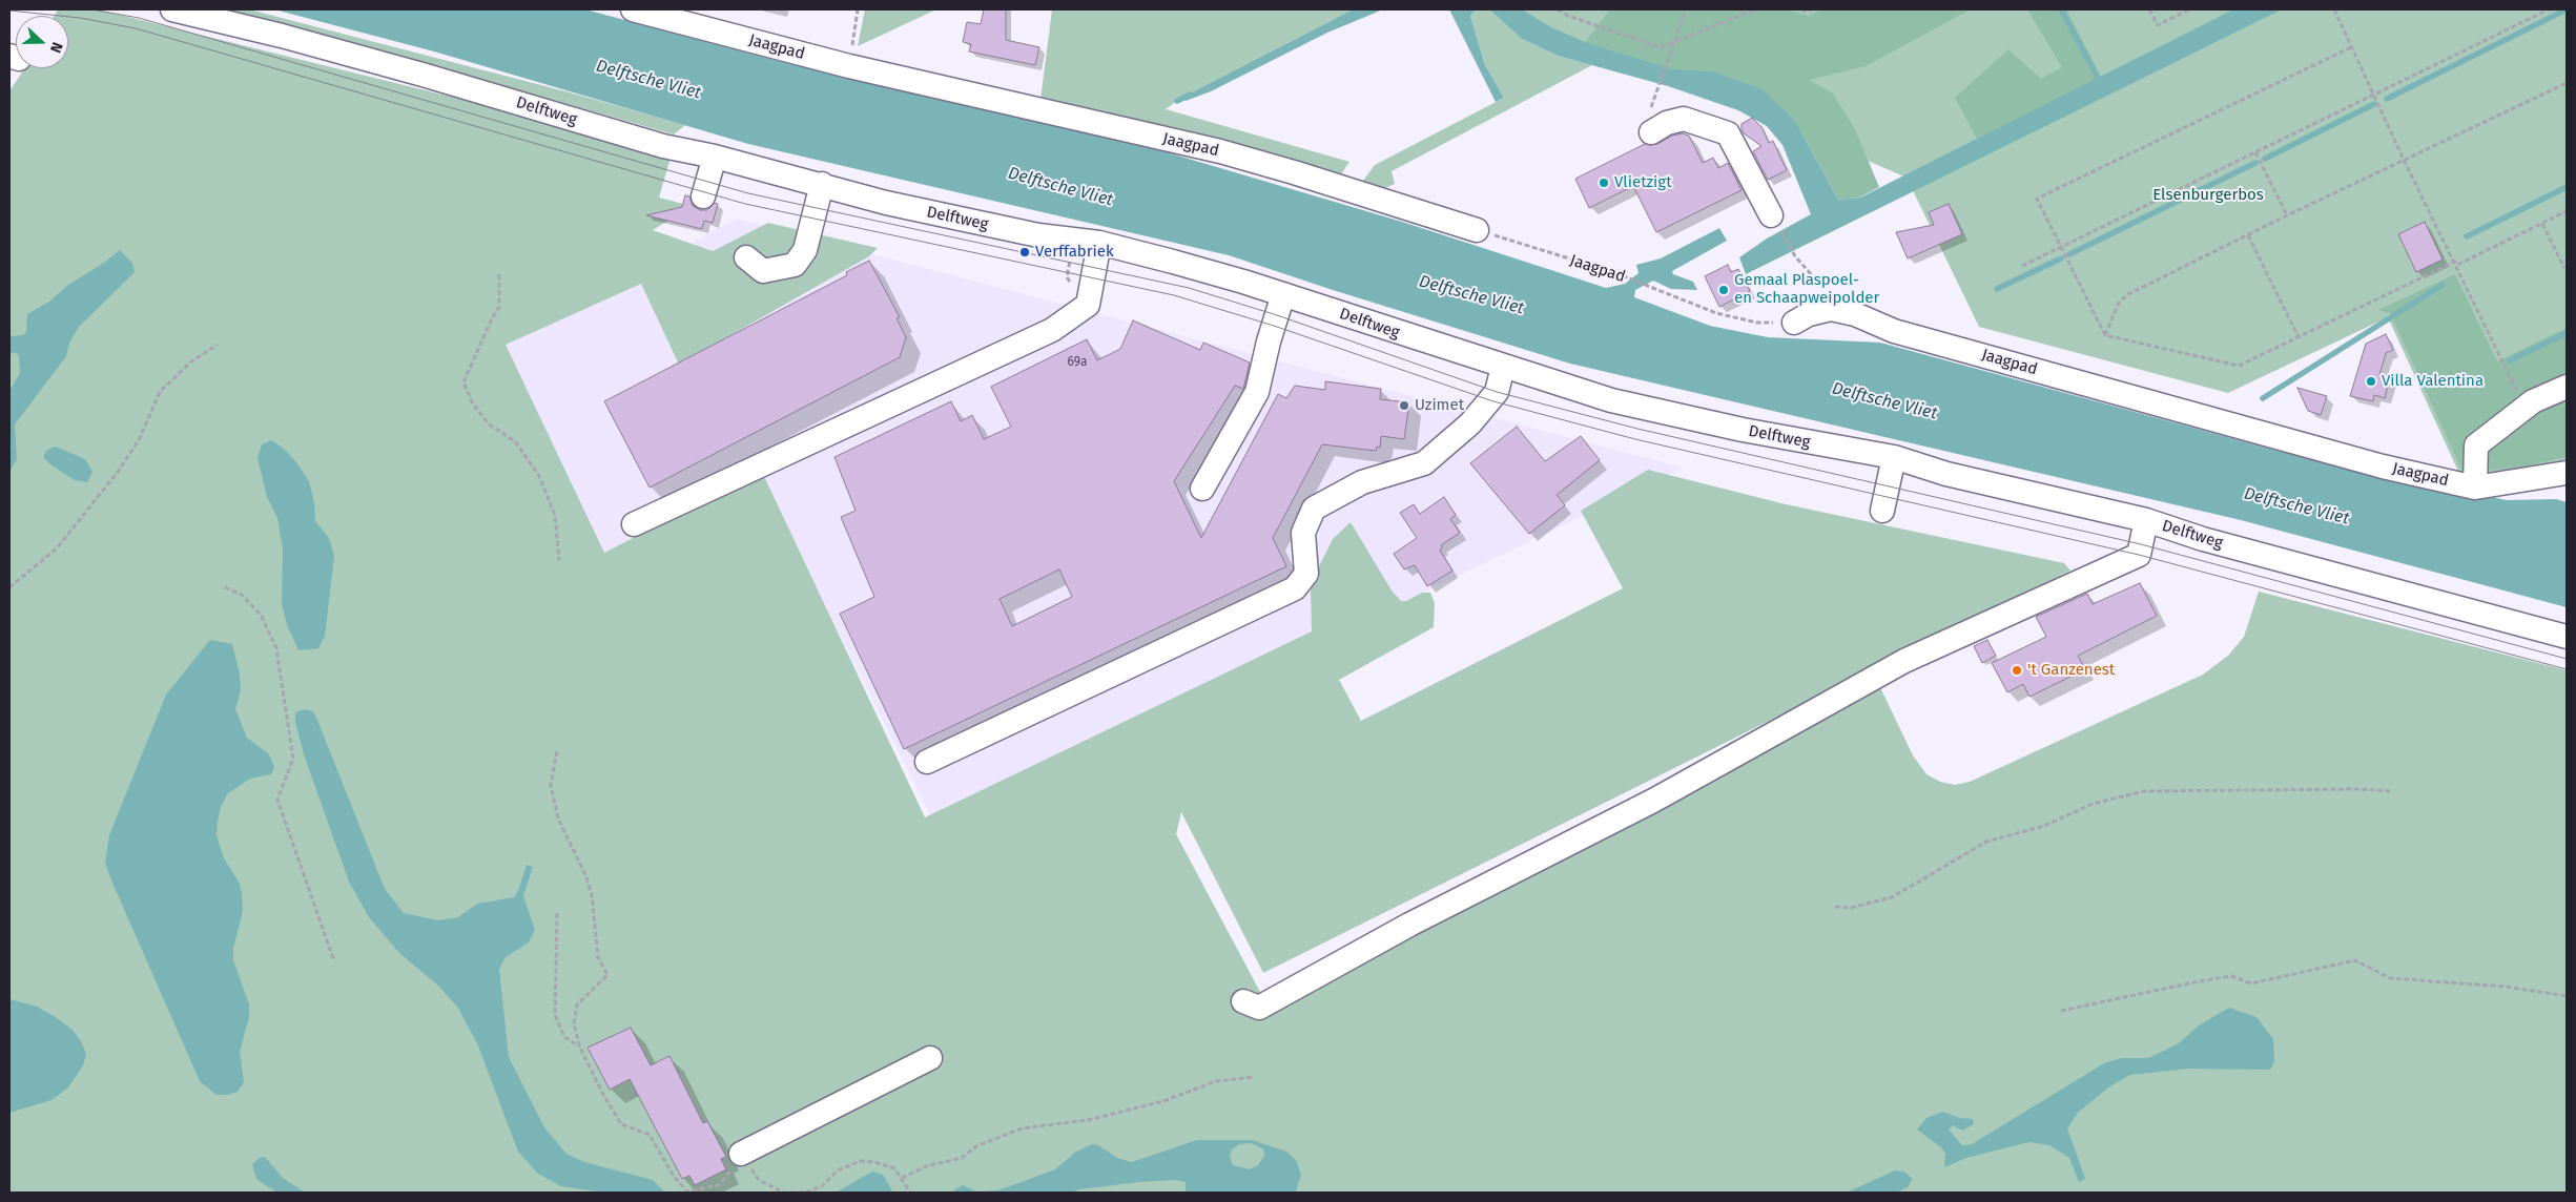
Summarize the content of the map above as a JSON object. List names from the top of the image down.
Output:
{
  "streets": {
    "street": ["Jaagpad", "Delftweg"]
  },
  "water": ["Delftsche Vliet"],
  "parks": ["Elsenburgerbos"],
  "places": [
    "Vlietzigt",
    "Verffabriek",
    "Gemaal Plaspoel- en Schaapweipolder",
    "Villa Valentina",
    "Uzimet",
    "'t Ganzenest"
  ],
  "house_numbers": ["69a"],
  "north": "right"
}
